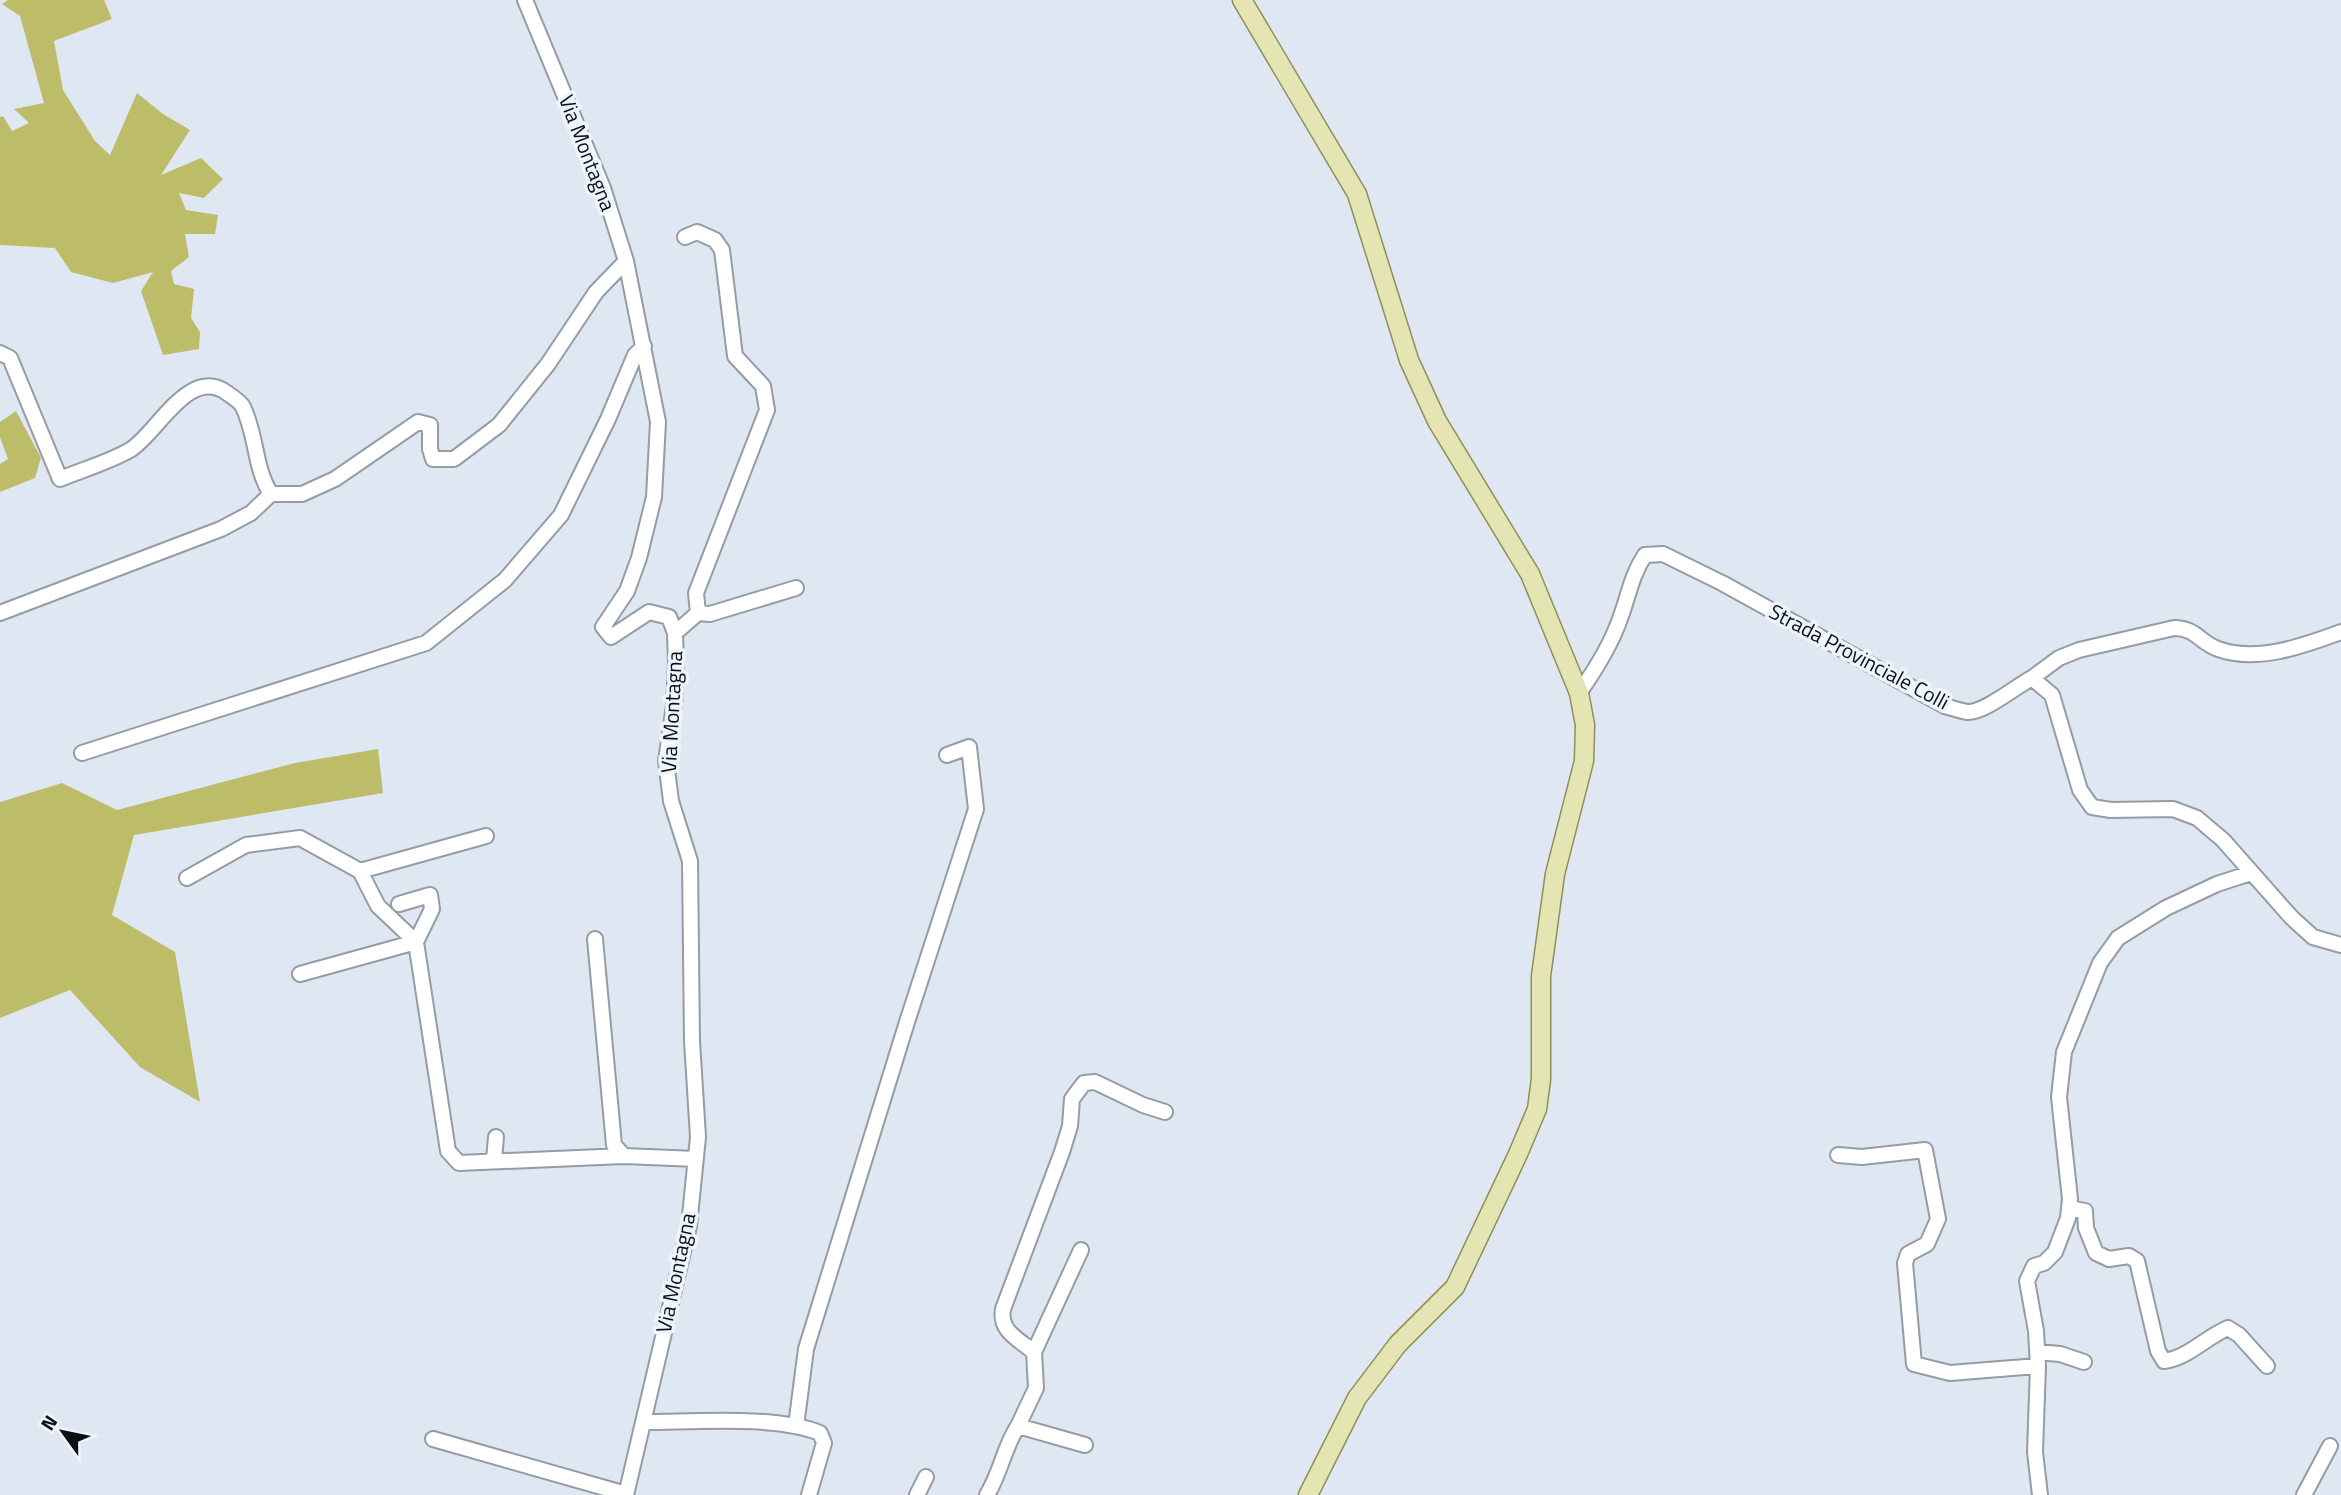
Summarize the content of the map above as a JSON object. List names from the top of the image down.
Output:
{
  "streets": {
    "street": ["Via Montagna", "Strada Provinciale Colli"]
  },
  "north": "top left"
}
